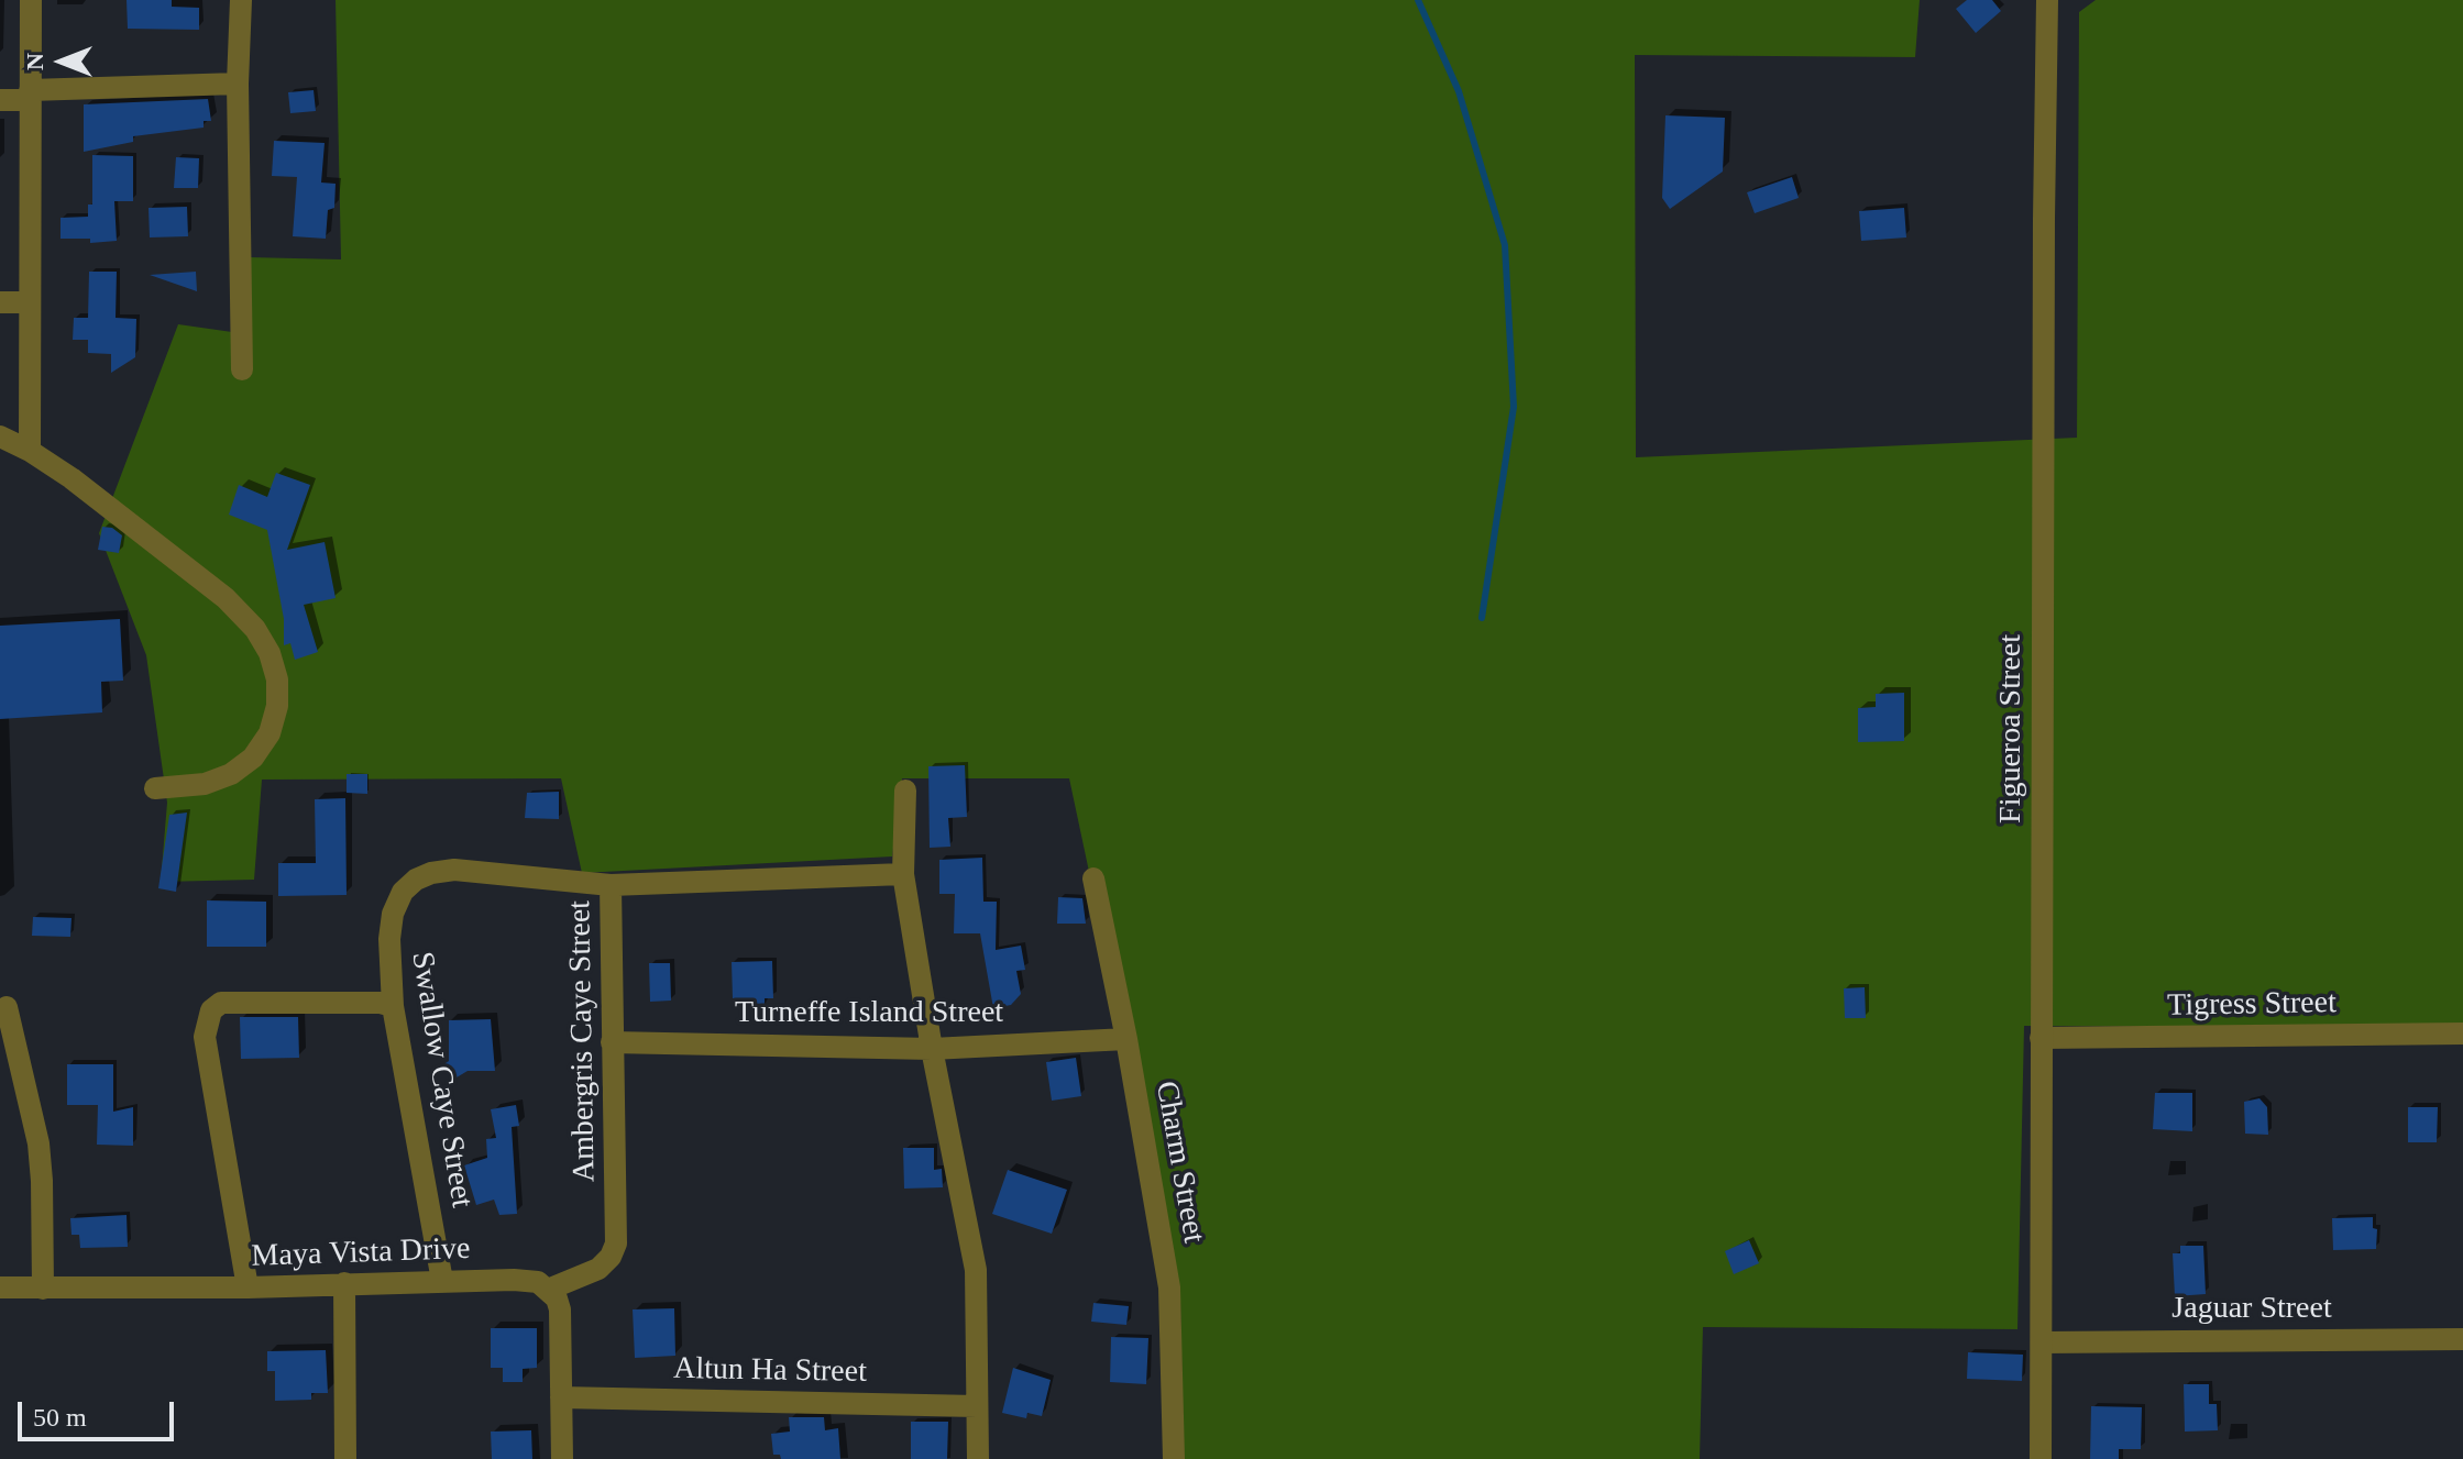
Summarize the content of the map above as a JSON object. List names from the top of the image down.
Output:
{
  "streets": {
    "street": [
      "Figueroa Street",
      "Tigress Street",
      "Turneffe Island Street",
      "Ambergris Caye Street",
      "Swallow Caye Street",
      "Charm Street",
      "Maya Vista Drive",
      "Jaguar Street",
      "Altun Ha Street"
    ]
  },
  "crossings": [
    ["Figueroa Street", "Tigress Street"],
    ["Figueroa Street", "Jaguar Street"],
    ["Turneffe Island Street", "Ambergris Caye Street"],
    ["Turneffe Island Street", "Charm Street"],
    ["Ambergris Caye Street", "Swallow Caye Street"],
    ["Ambergris Caye Street", "Maya Vista Drive"],
    ["Swallow Caye Street", "Maya Vista Drive"]
  ],
  "scale_bar": "50 m",
  "north": "left"
}
